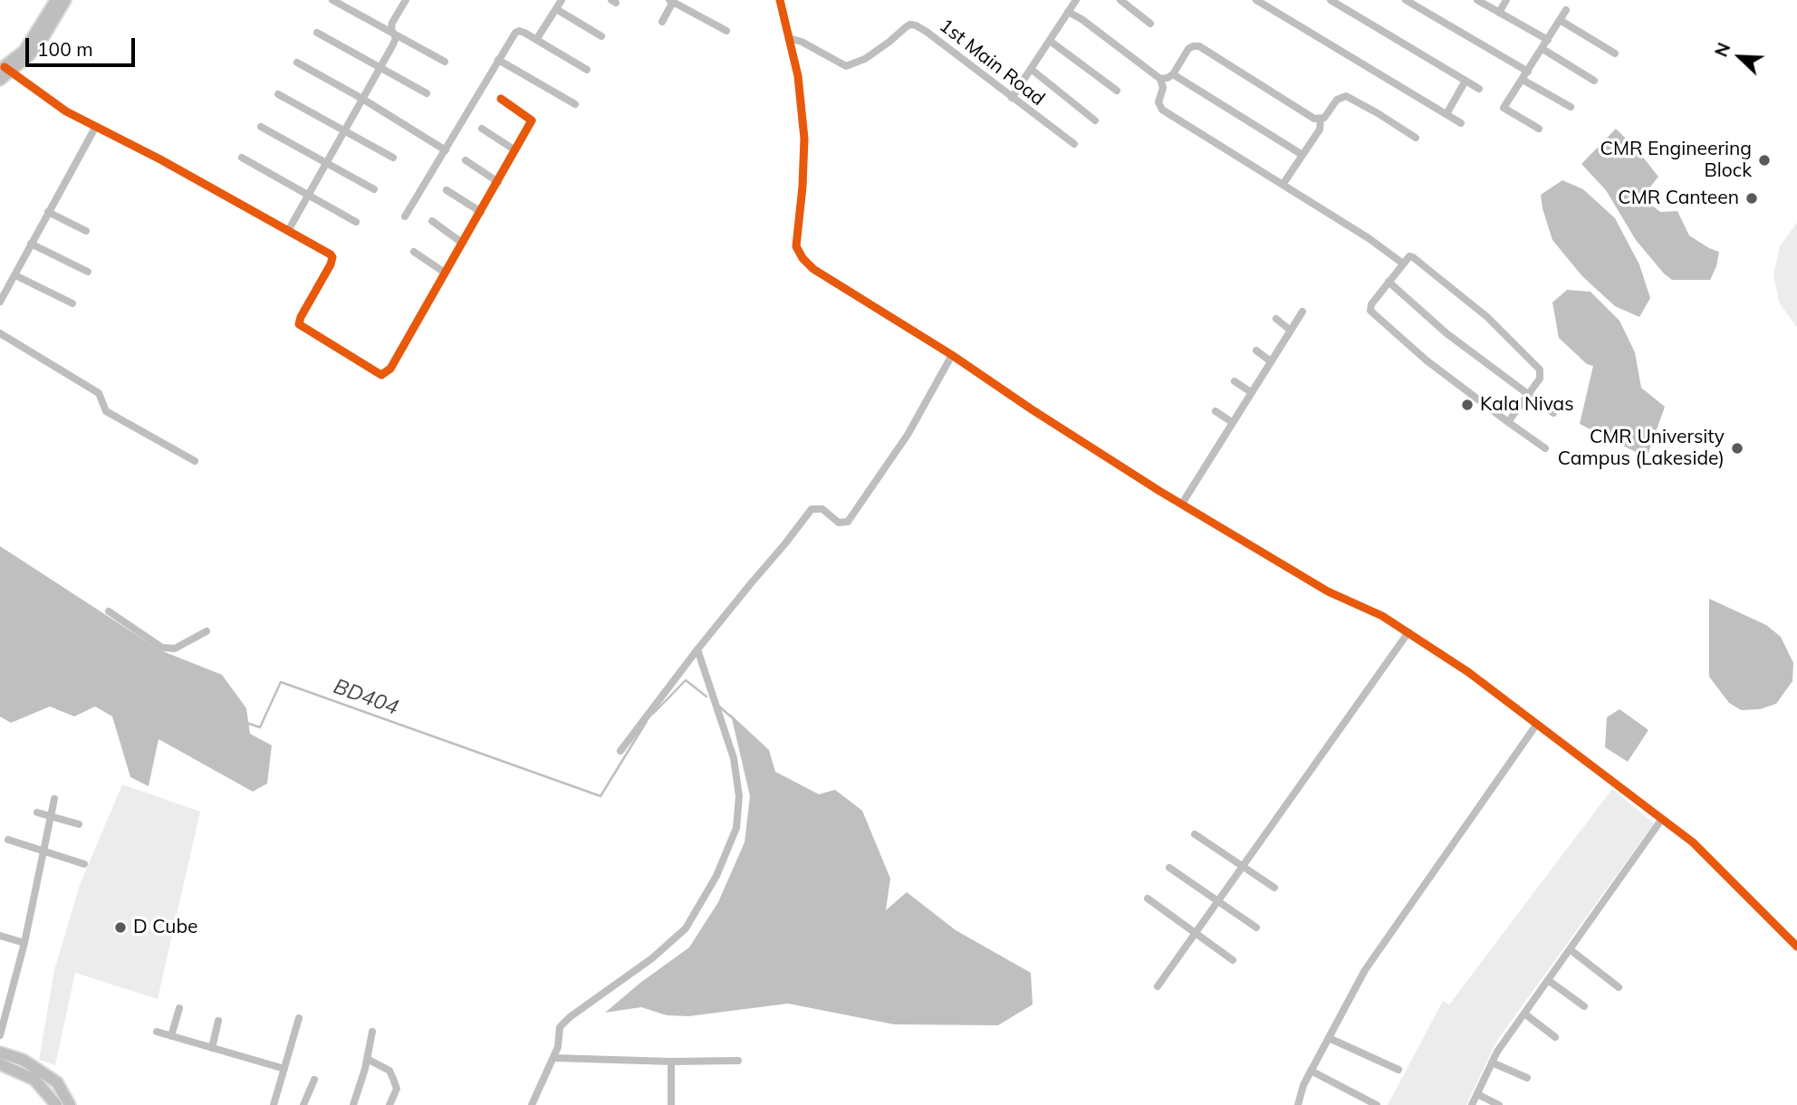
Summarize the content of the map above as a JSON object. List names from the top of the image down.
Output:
{
  "streets": {
    "street": ["1st Main Road"]
  },
  "water": ["BD404"],
  "places": [
    "CMR Engineering Block",
    "CMR Canteen",
    "Kala Nivas",
    "CMR University Campus (Lakeside)",
    "D Cube"
  ],
  "scale_bar": "100 m",
  "north": "top left"
}
